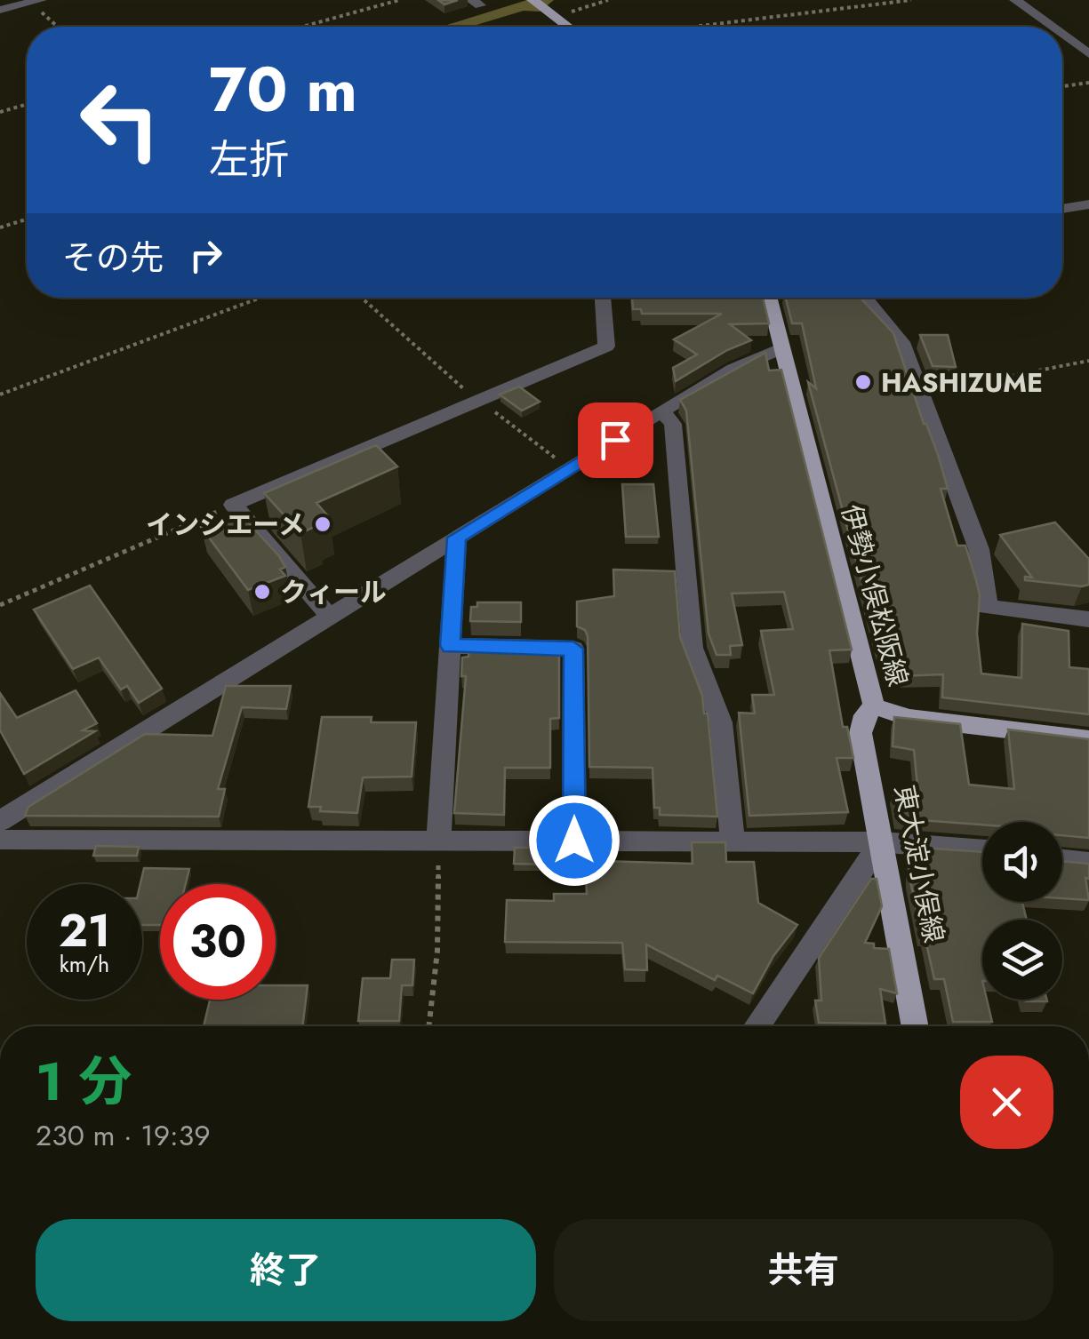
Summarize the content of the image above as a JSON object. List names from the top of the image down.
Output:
{
  "streets": {
    "main road": ["伊勢小俣松阪線", "東大淀小俣線"]
  },
  "crossings": [
    ["伊勢小俣松阪線", "東大淀小俣線"]
  ],
  "places": ["HASHIZUME", "インシエーメ", "クィール"],
  "page": {
    "turn": ["70 m", "左折"],
    "then": "その先",
    "speed": "21 km/h",
    "limit": "30",
    "heading": ["1 分", "230 m · 19:39"],
    "buttons": ["終了", "共有"]
  }
}
